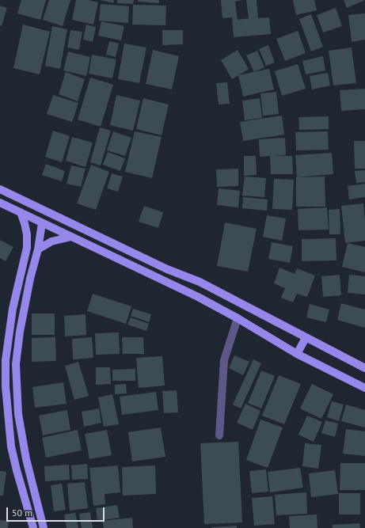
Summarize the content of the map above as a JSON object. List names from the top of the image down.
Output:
{
  "scale_bar": "50 m"
}
